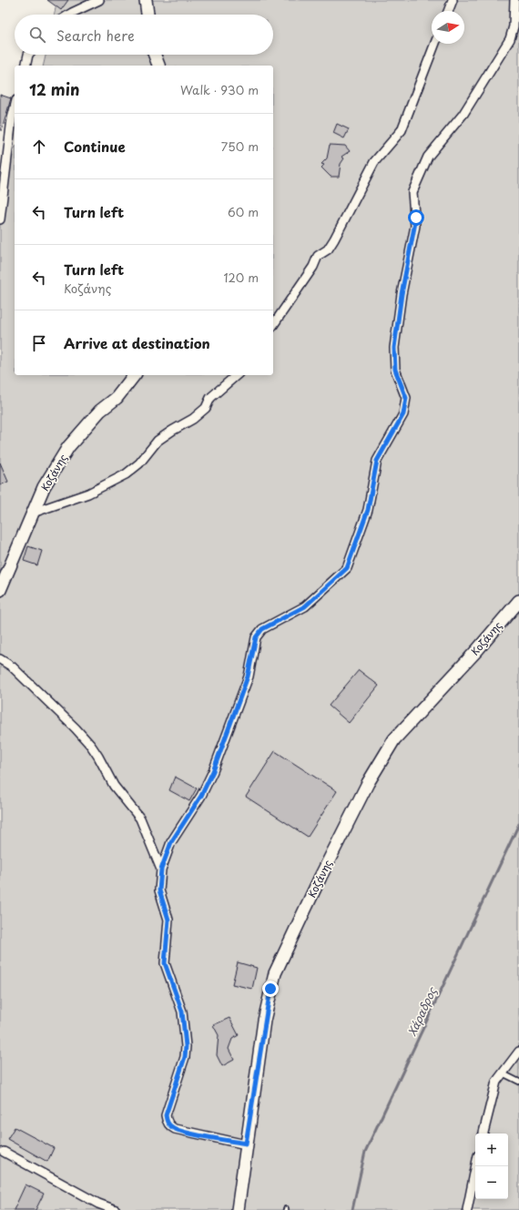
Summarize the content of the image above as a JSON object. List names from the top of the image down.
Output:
{
  "streets": {
    "street": ["Κοζάνης"]
  },
  "water": ["Χάραδρος"],
  "north": "right",
  "page": {
    "search": "Search here",
    "heading": ["12 min", "Walk · 930 m"],
    "list": [
      ["Continue", "750 m"],
      ["Turn left", "60 m"],
      ["Turn left", "Κοζάνης", "120 m"],
      "Arrive at destination"
    ],
    "map_buttons": ["+", "−"]
  }
}
